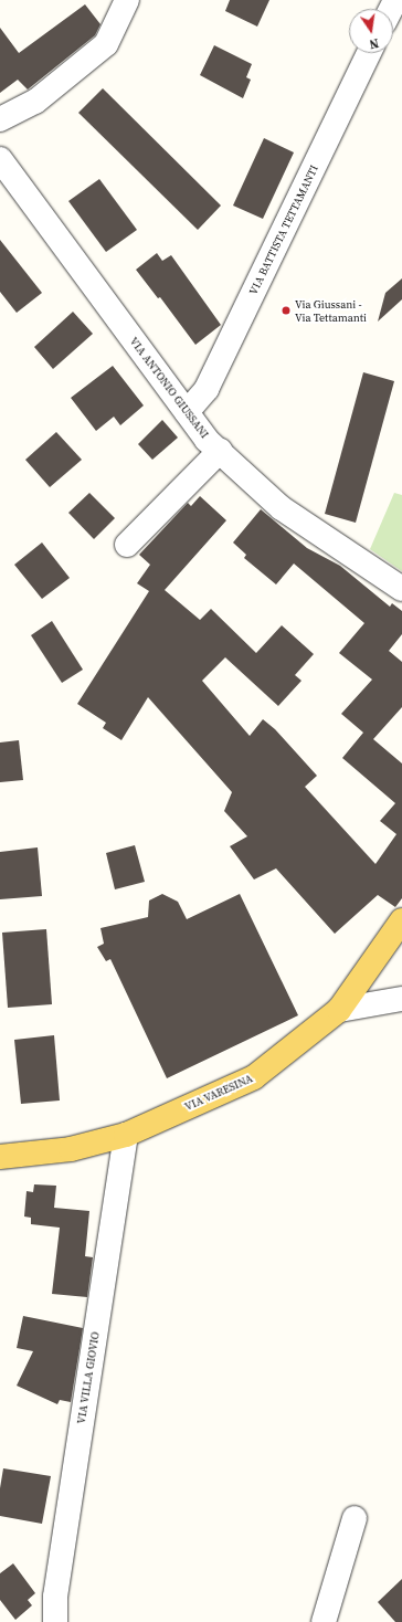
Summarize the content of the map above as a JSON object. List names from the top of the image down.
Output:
{
  "streets": {
    "main road": ["VIA VARESINA"],
    "street": ["VIA BATTISTA TETTAMANTI", "VIA ANTONIO GIUSSANI", "VIA VILLA GIOVIO"]
  },
  "crossings": [
    ["VIA BATTISTA TETTAMANTI", "VIA ANTONIO GIUSSANI"],
    ["VIA VARESINA", "VIA VILLA GIOVIO"]
  ],
  "places": ["Via Giussani - Via Tettamanti"],
  "north": "bottom"
}
